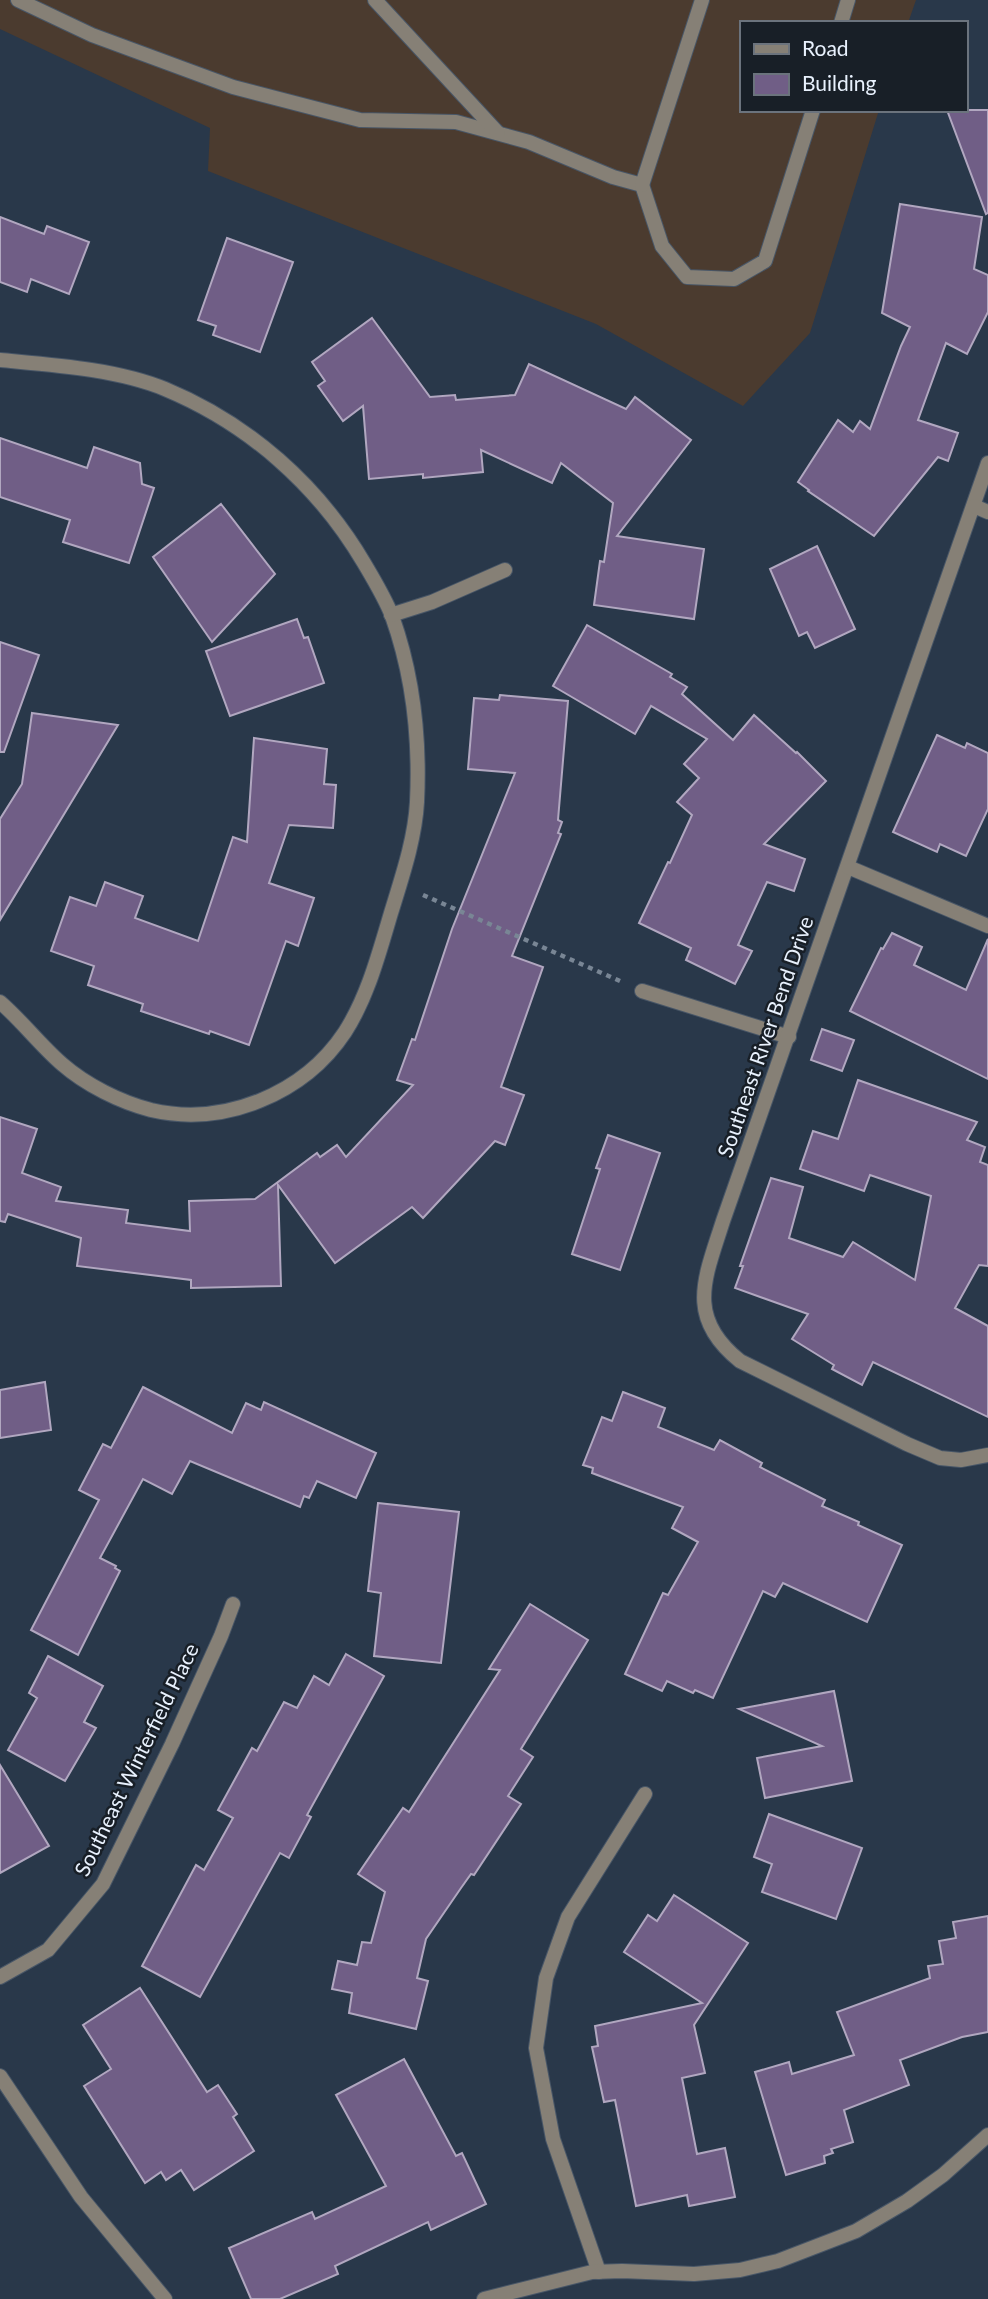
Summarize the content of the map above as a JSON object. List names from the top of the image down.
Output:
{
  "streets": {
    "street": ["Southeast River Bend Drive", "Southeast Winterfield Place"]
  },
  "legend": ["Road", "Building"]
}
